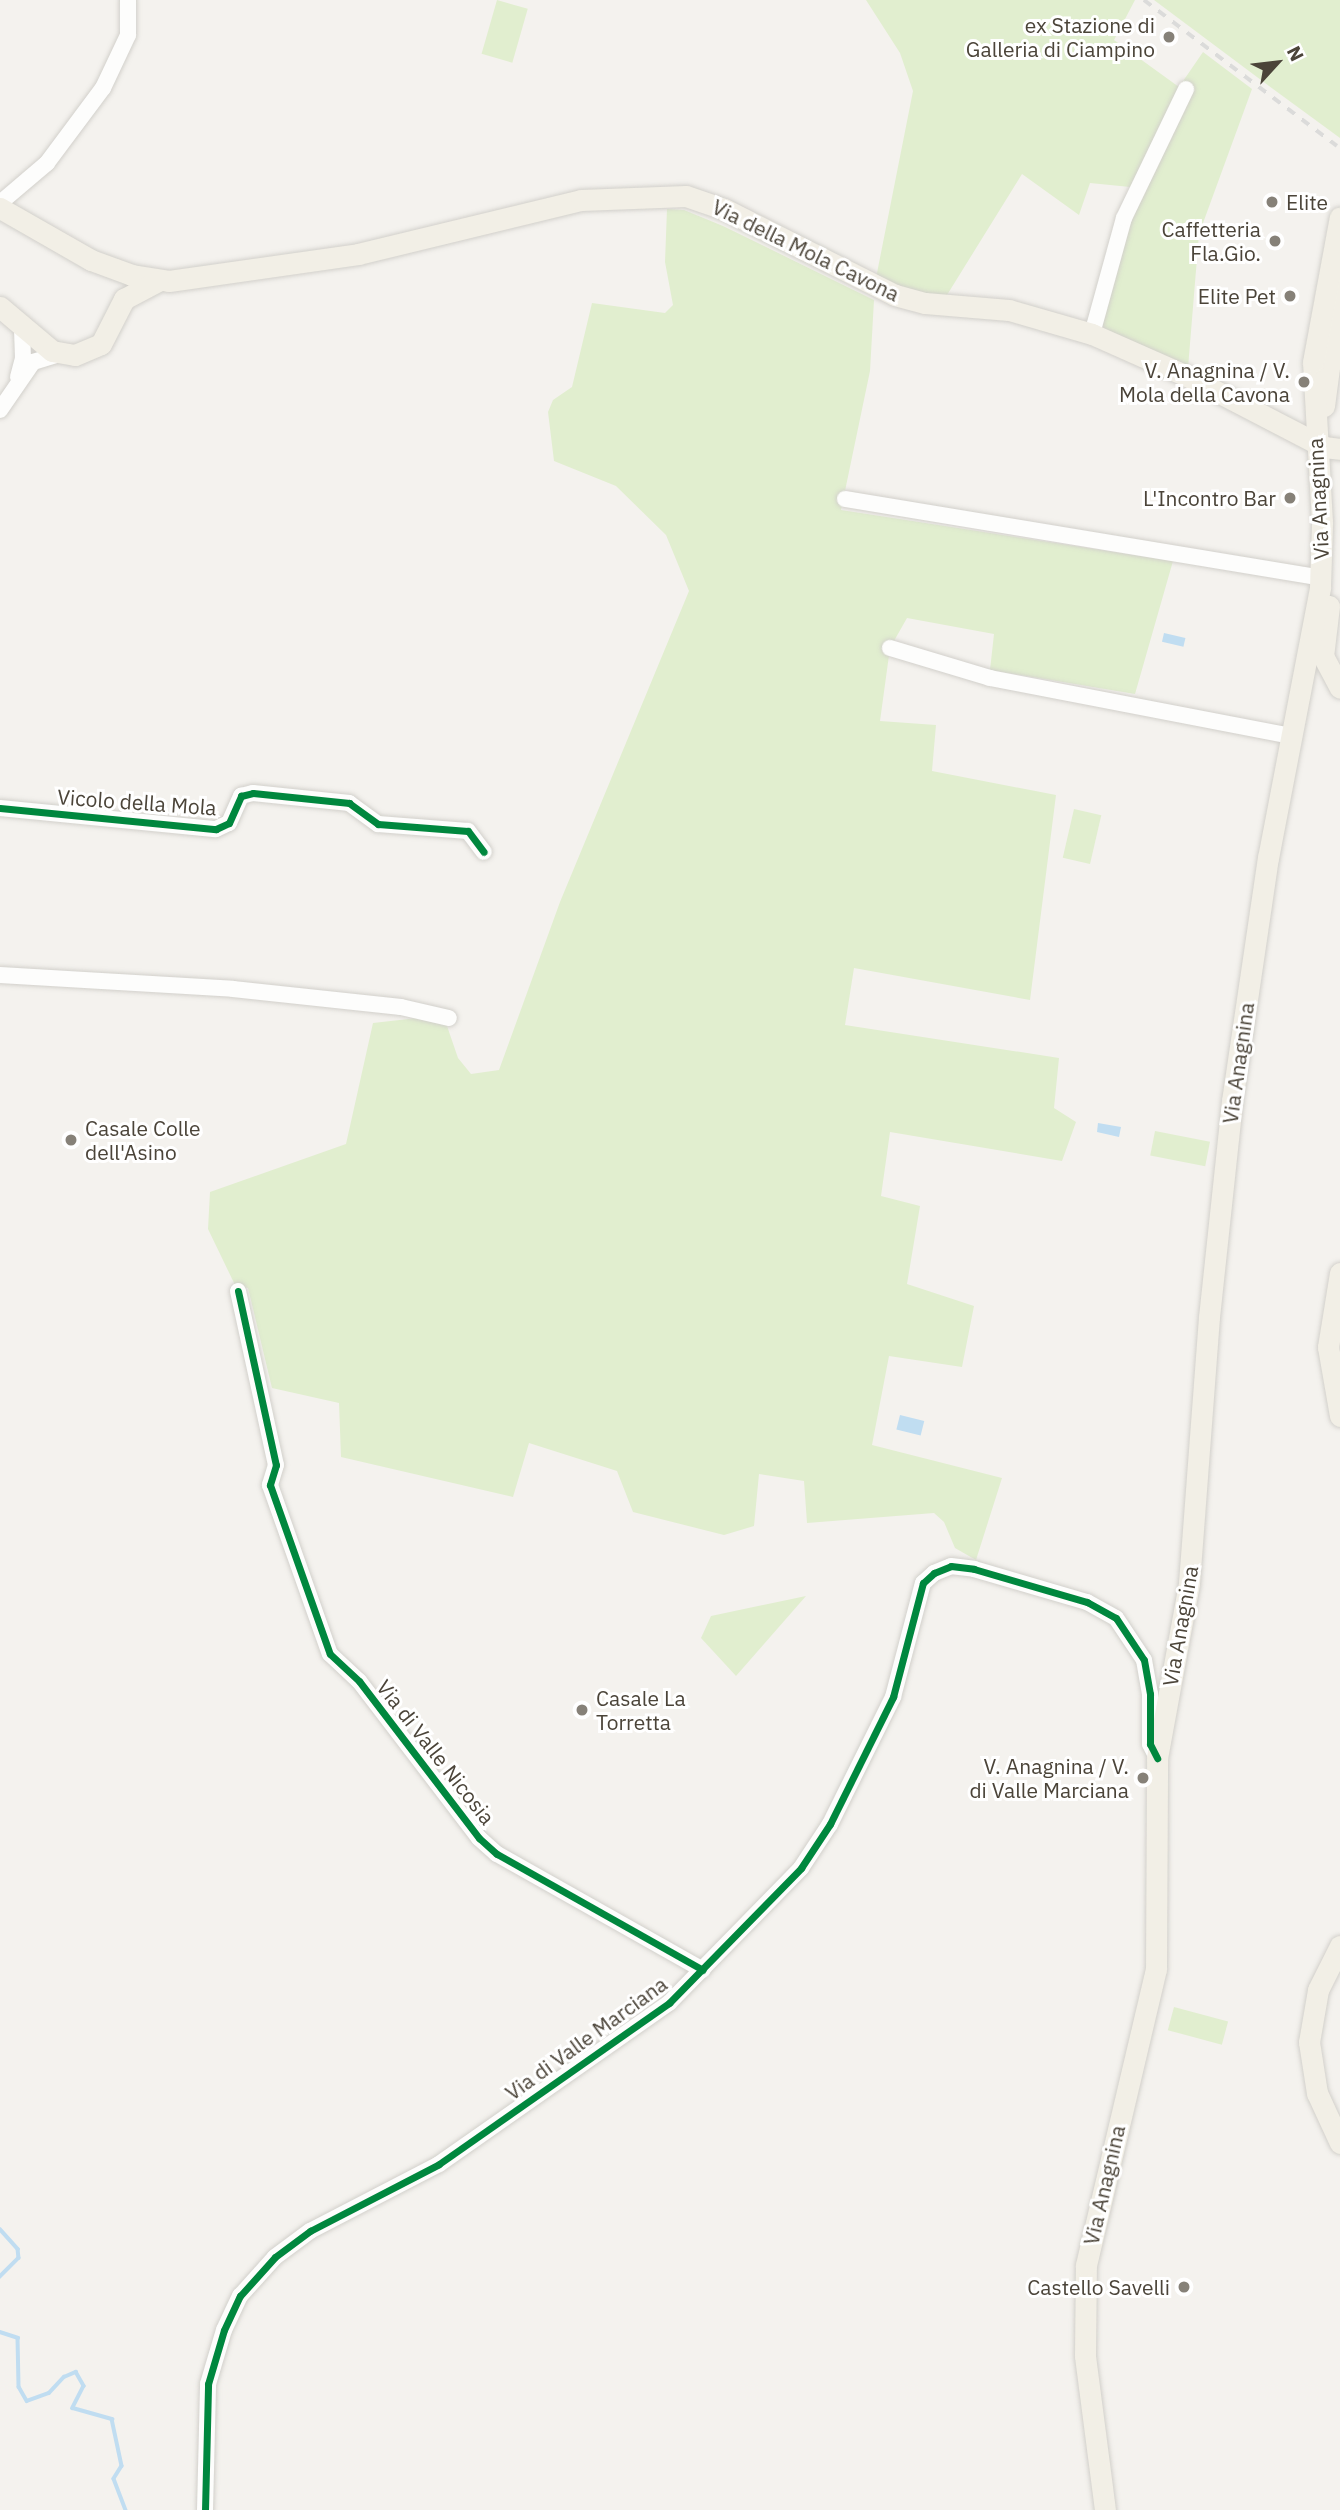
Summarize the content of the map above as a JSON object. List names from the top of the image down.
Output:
{
  "streets": {
    "main road": ["Via della Mola Cavona", "Via Anagnina"],
    "street": ["Vicolo della Mola", "Via di Valle Nicosia", "Via di Valle Marciana"]
  },
  "crossings": [
    ["Via della Mola Cavona", "Via Anagnina"],
    ["Via Anagnina", "Via di Valle Marciana"],
    ["Via di Valle Nicosia", "Via di Valle Marciana"]
  ],
  "places": [
    "ex Stazione di Galleria di Ciampino",
    "Elite",
    "Caffetteria Fla.Gio.",
    "Elite Pet",
    "V. Anagnina / V. Mola della Cavona",
    "L'Incontro Bar",
    "Casale Colle dell'Asino",
    "Casale La Torretta",
    "V. Anagnina / V. di Valle Marciana",
    "Castello Savelli"
  ],
  "north": "top right"
}
